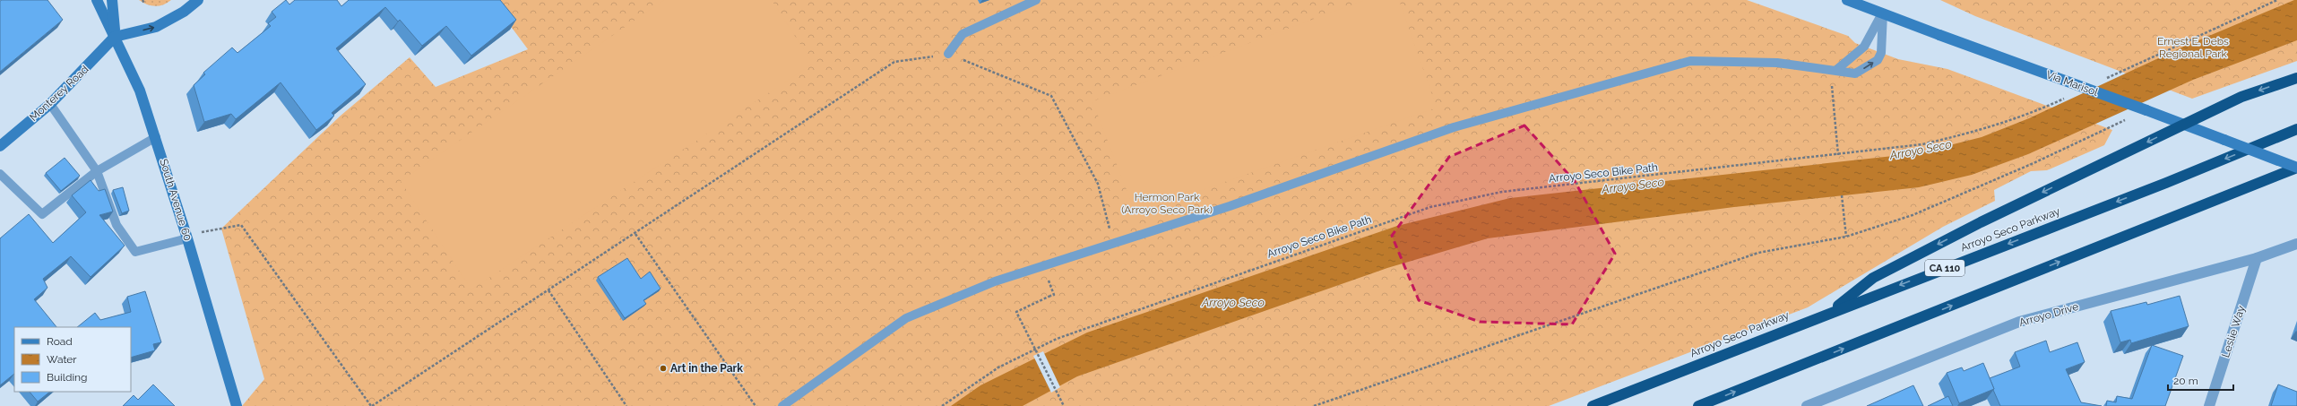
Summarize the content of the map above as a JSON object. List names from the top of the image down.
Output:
{
  "streets": {
    "highway": ["Arroyo Seco Parkway", "CA 110"],
    "street": [
      "Via Marisol",
      "Monterey Road",
      "South Avenue 60",
      "Arroyo Drive",
      "Leslie Way"
    ],
    "path": ["Arroyo Seco Bike Path"]
  },
  "crossings": [
    ["Monterey Road", "South Avenue 60"],
    ["Arroyo Drive", "Leslie Way"]
  ],
  "water": ["Arroyo Seco"],
  "parks": ["Ernest E. Debs Regional Park", "Hermon Park (Arroyo Seco Park)"],
  "places": ["Art in the Park"],
  "legend": ["Road", "Water", "Building"],
  "scale_bar": "20 m"
}
